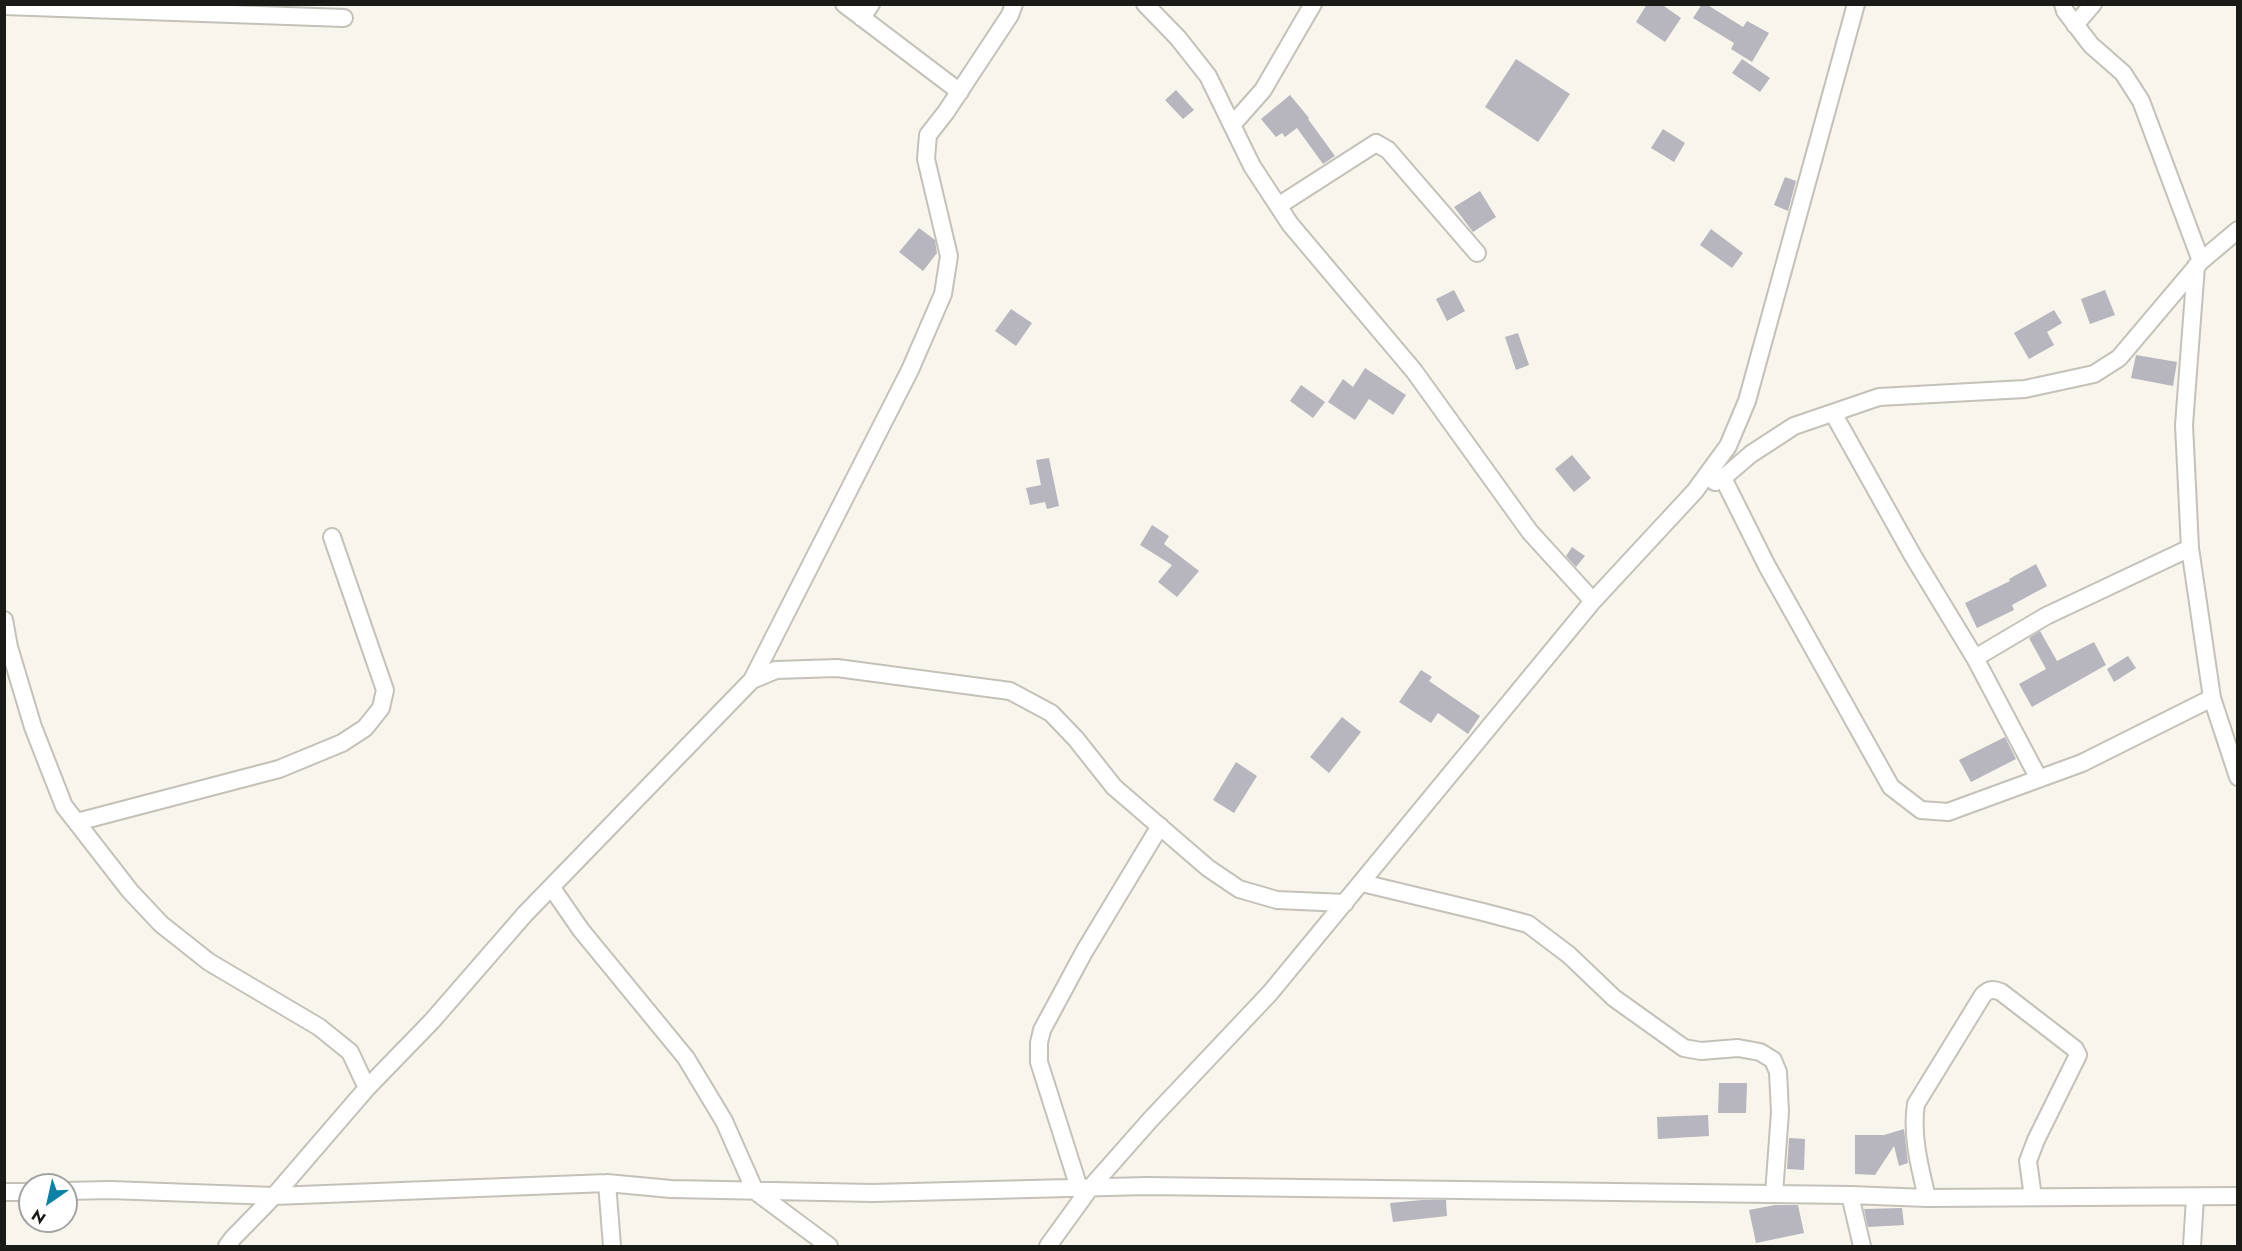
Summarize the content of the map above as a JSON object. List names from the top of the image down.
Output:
{
  "north": "bottom left"
}
